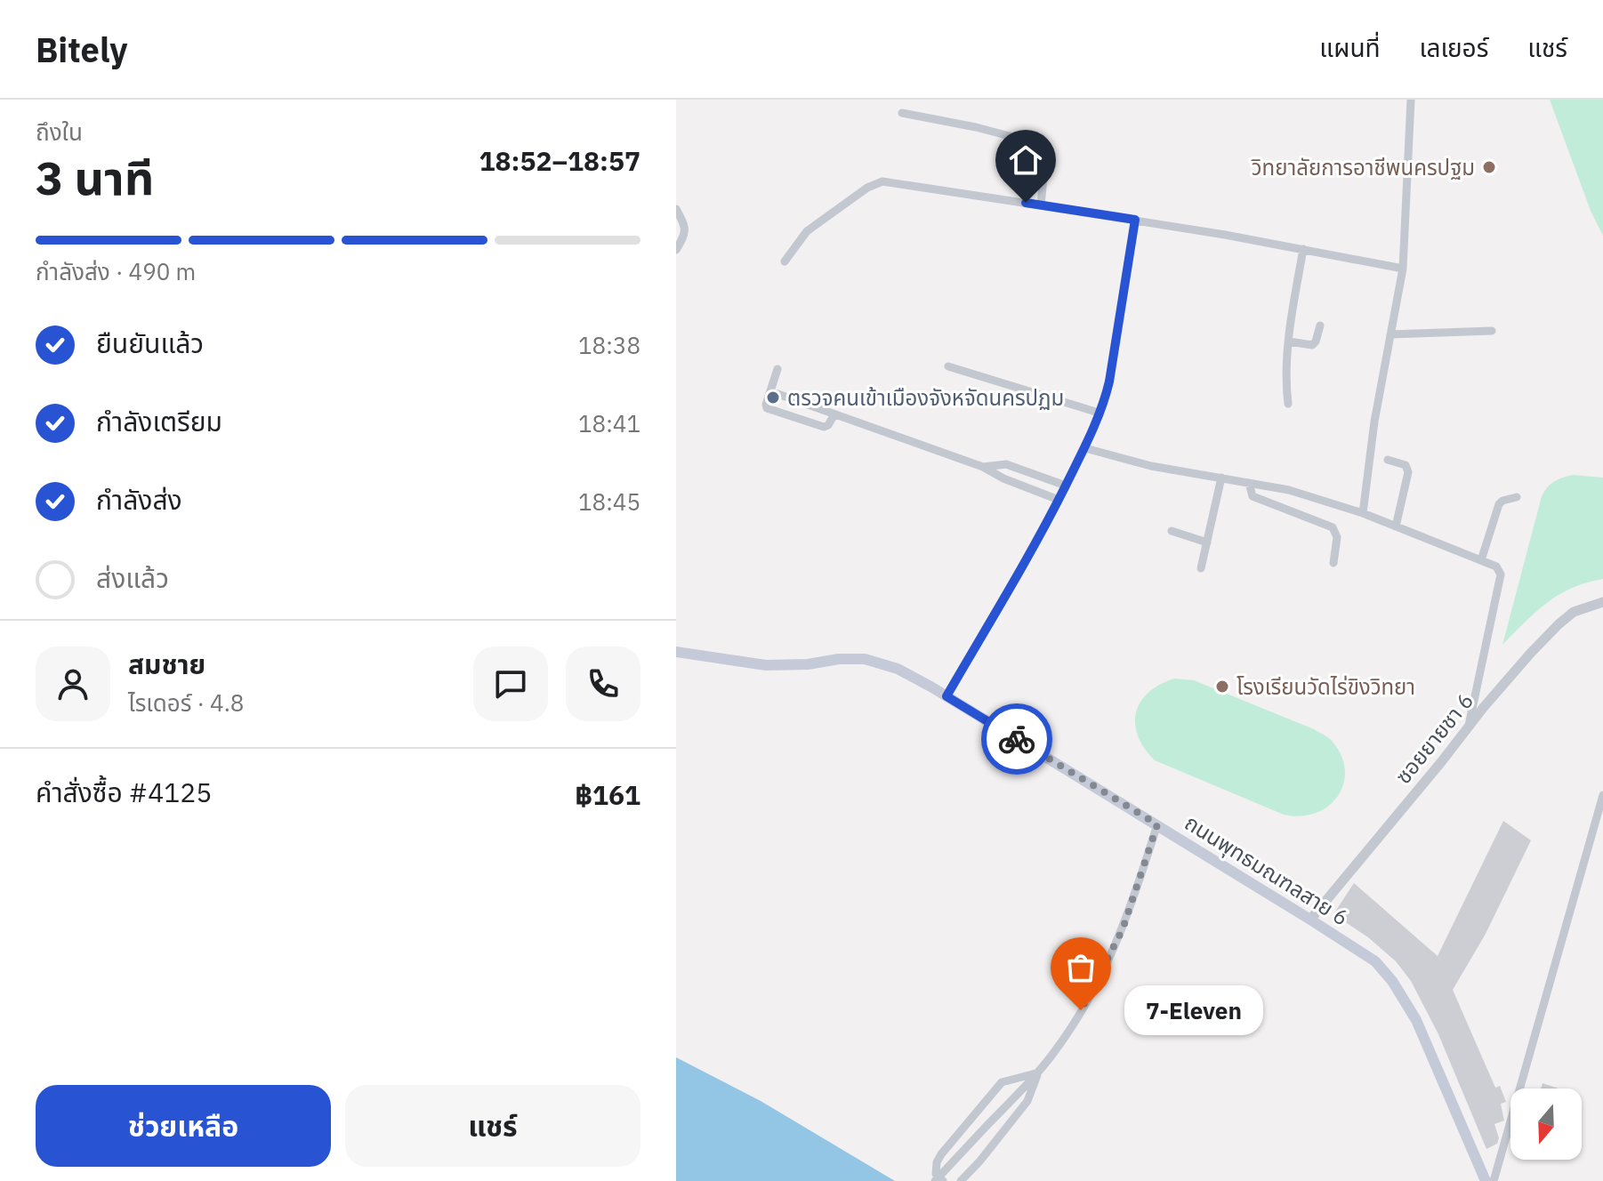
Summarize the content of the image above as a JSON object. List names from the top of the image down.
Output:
{
  "streets": {
    "main road": ["ถนนพุทธมณฑลสาย 6"],
    "street": ["ซอยยายชา 6"]
  },
  "crossings": [
    ["ซอยยายชา 6", "ถนนพุทธมณฑลสาย 6"]
  ],
  "places": [
    "วิทยาลัยการอาชีพนครปฐม",
    "ตรวจคนเข้าเมืองจังหจัดนครปฏม",
    "โรงเรียนวัดไร่ขิงวิทยา",
    "7-Eleven"
  ],
  "north": "bottom",
  "page": {
    "header": "Bitely",
    "nav": ["แผนที่", "เลเยอร์", "แชร์"],
    "heading": ["3 นาที", "ถึงใน", "18:52–18:57"],
    "panel": [
      "สมชาย",
      "ไรเดอร์ · 4.8",
      "คำสั่งซื้อ #4125",
      "฿161"
    ],
    "bar": "กำลังส่ง · 490 m",
    "list": [
      ["ยืนยันแล้ว", "18:38"],
      ["กำลังเตรียม", "18:41"],
      ["กำลังส่ง", "18:45"],
      "ส่งแล้ว"
    ],
    "bubble": "7-Eleven",
    "buttons": ["ช่วยเหลือ", "แชร์"]
  }
}
